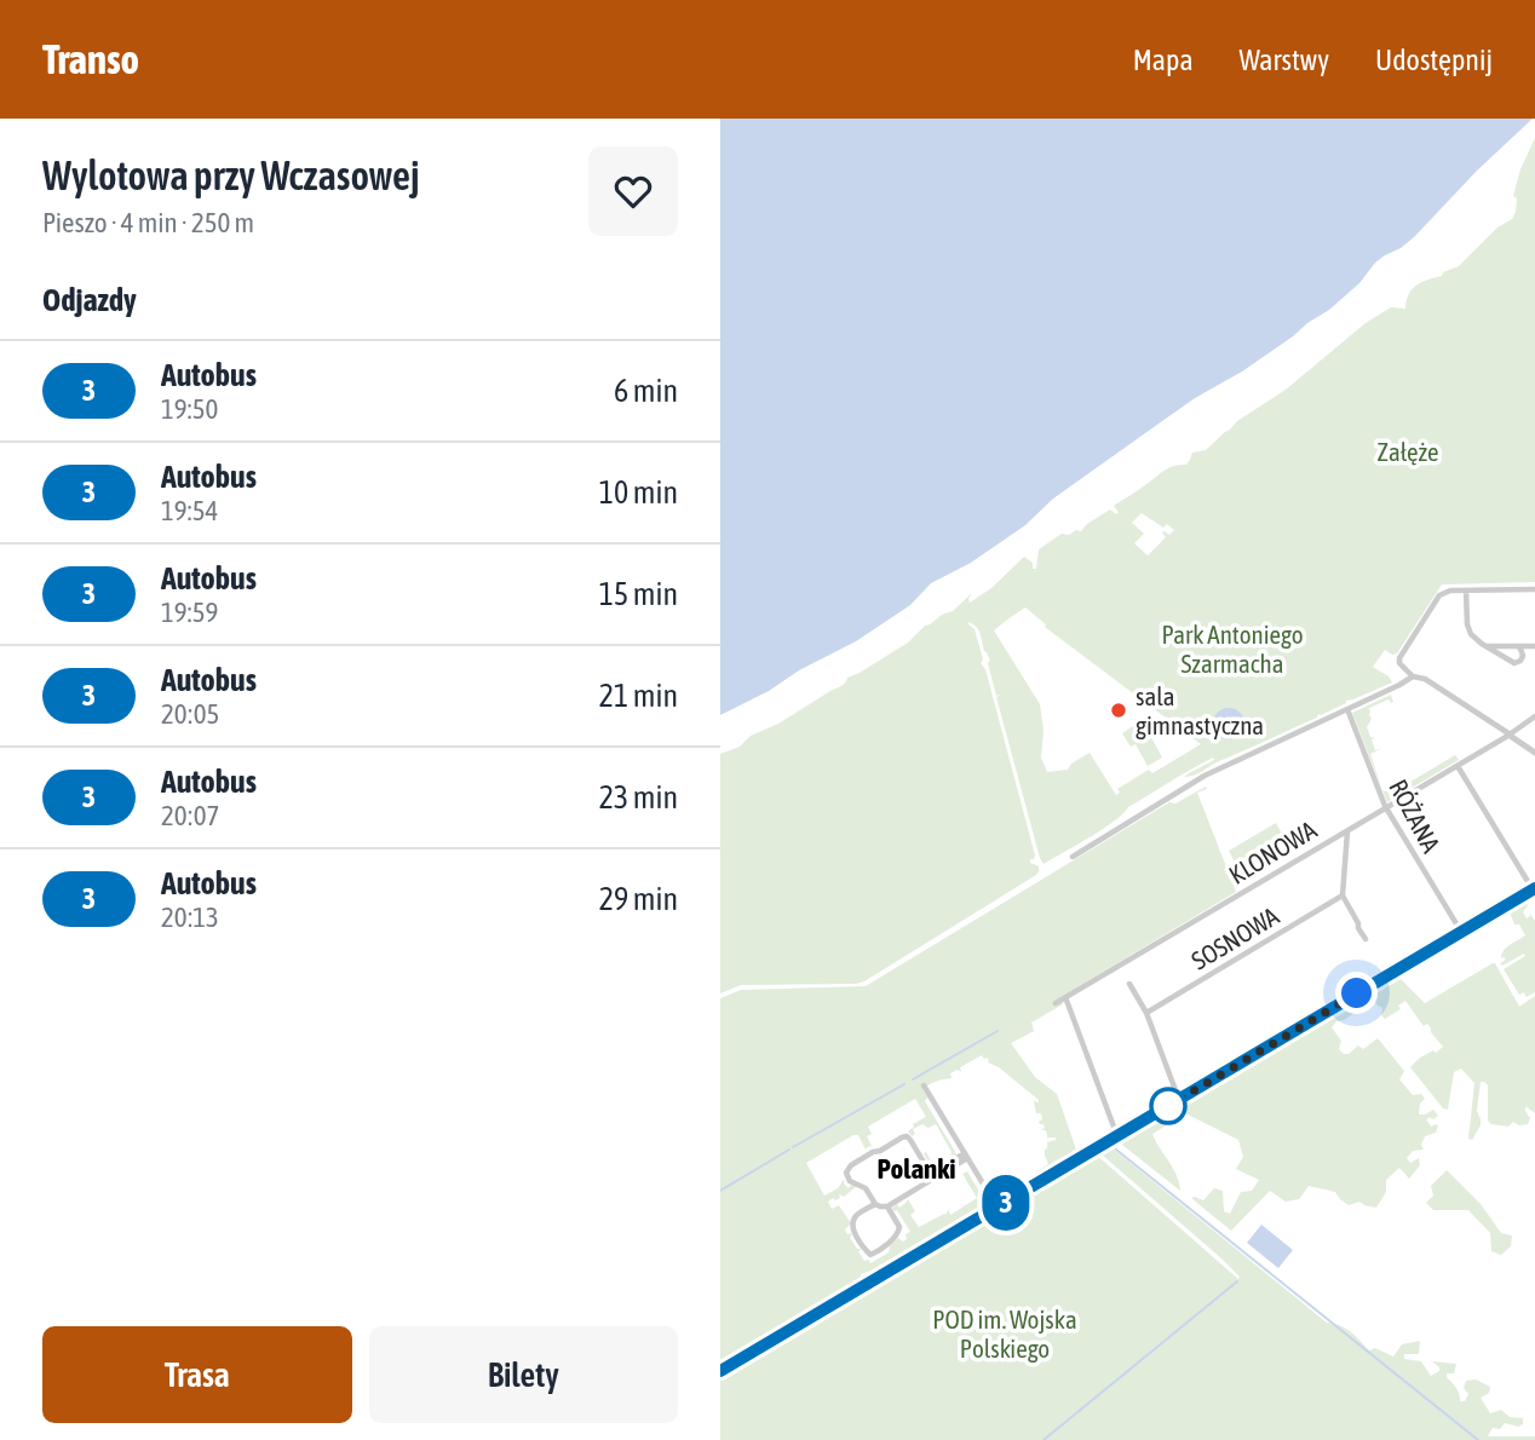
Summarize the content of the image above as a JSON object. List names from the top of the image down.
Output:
{
  "streets": {
    "street": ["RÓŻANA", "KLONOWA", "SOSNOWA"]
  },
  "crossings": [
    ["RÓŻANA", "KLONOWA"]
  ],
  "districts": ["Polanki"],
  "parks": ["Załęże", "Park Antoniego Szarmacha", "POD im. Wojska Polskiego"],
  "places": ["sala gimnastyczna"],
  "lines": ["bus line 3"],
  "page": {
    "header": "Transo",
    "nav": ["Mapa", "Warstwy", "Udostępnij"],
    "heading": [
      ["Wylotowa przy Wczasowej", "Pieszo · 4 min · 250 m"],
      "Odjazdy"
    ],
    "on_map": "3",
    "list": [
      {
        "mark": "3",
        "name": "Autobus",
        "note": "19:50",
        "value": "6 min"
      },
      {
        "mark": "3",
        "name": "Autobus",
        "note": "19:54",
        "value": "10 min"
      },
      {
        "mark": "3",
        "name": "Autobus",
        "note": "19:59",
        "value": "15 min"
      },
      {
        "mark": "3",
        "name": "Autobus",
        "note": "20:05",
        "value": "21 min"
      },
      {
        "mark": "3",
        "name": "Autobus",
        "note": "20:07",
        "value": "23 min"
      },
      {
        "mark": "3",
        "name": "Autobus",
        "note": "20:13",
        "value": "29 min"
      }
    ],
    "buttons": ["Trasa", "Bilety"]
  }
}
